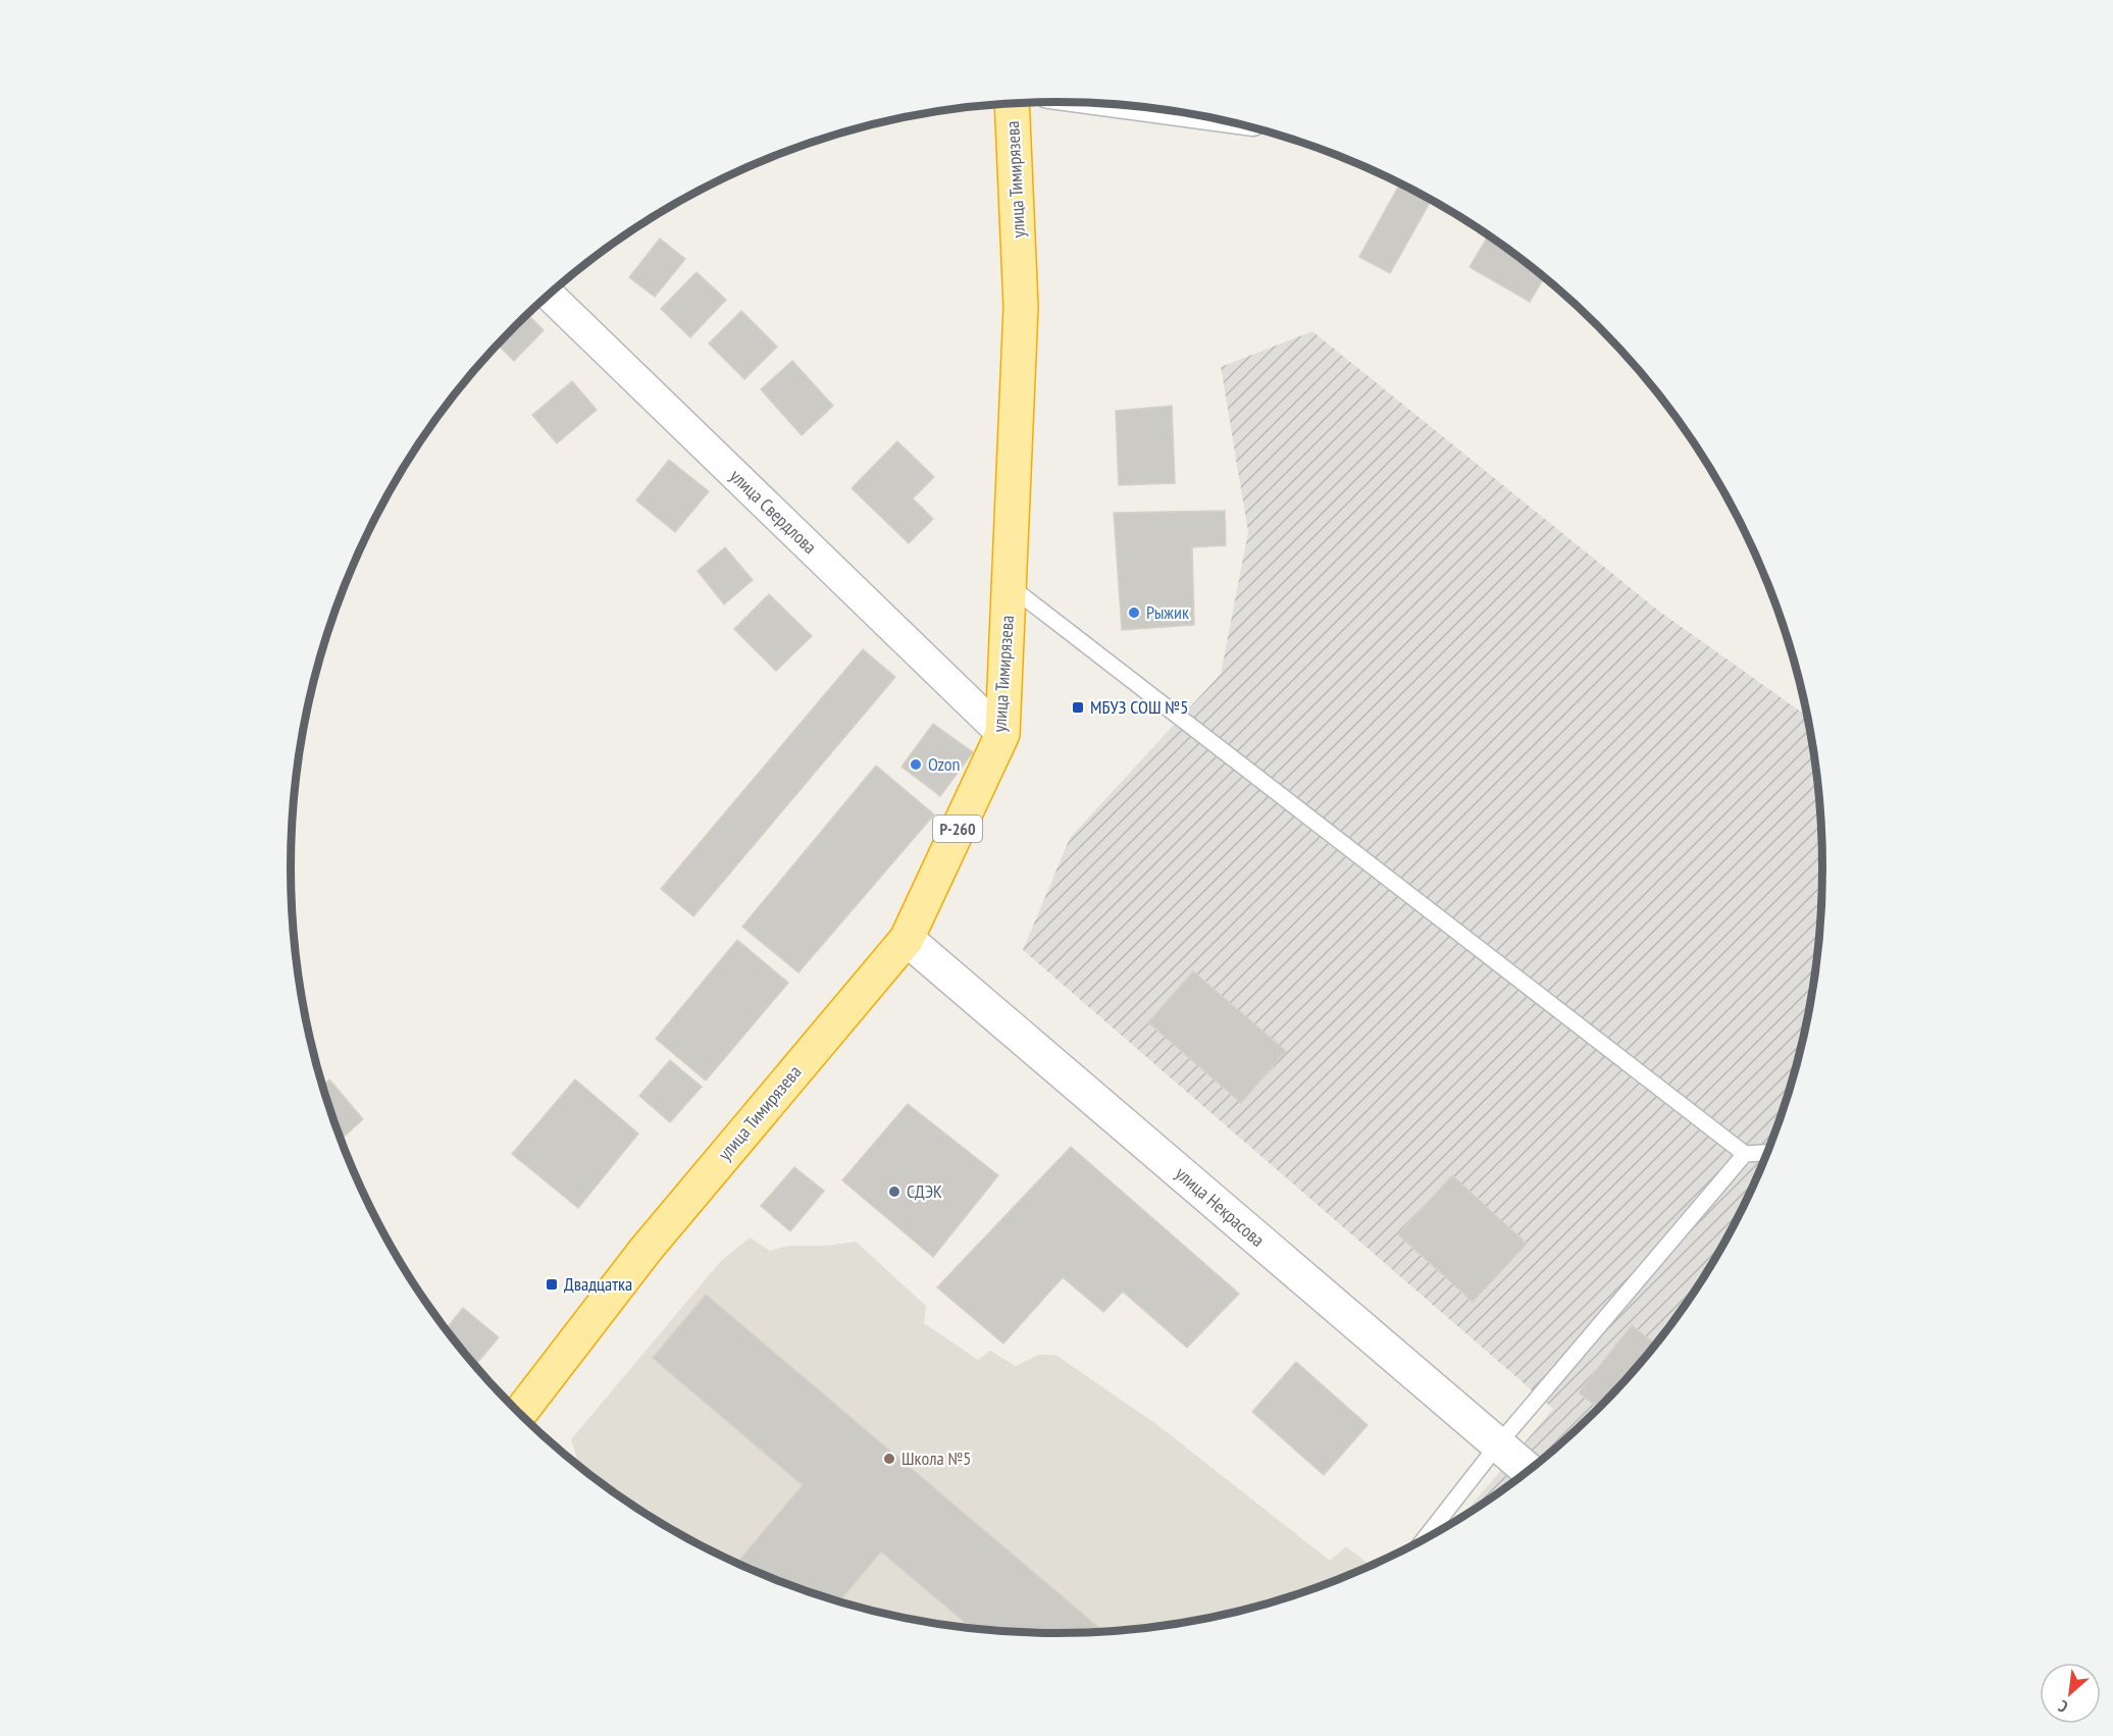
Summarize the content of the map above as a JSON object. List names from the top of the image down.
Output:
{
  "streets": {
    "highway": ["улица Тимирязева", "Р-260"],
    "street": ["улица Свердлова", "улица Некрасова"]
  },
  "crossings": [
    ["улица Тимирязева", "улица Свердлова"],
    ["улица Тимирязева", "улица Некрасова"]
  ],
  "places": {
    "other": [
      "Рыжик",
      "Ozon",
      "СДЭК",
      "Школа №5"
    ],
    "transit": ["МБУЗ СОШ №5", "Двадцатка"]
  },
  "north": "bottom left"
}
